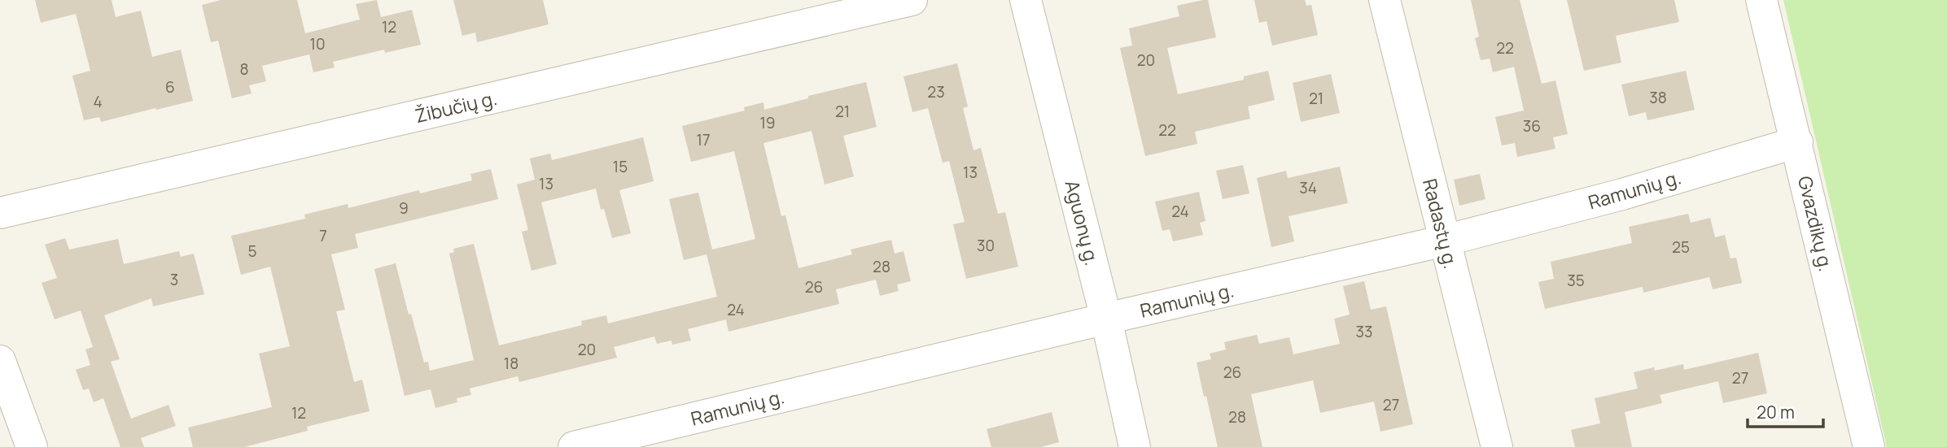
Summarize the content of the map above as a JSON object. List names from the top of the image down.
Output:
{
  "streets": {
    "street": [
      "Žibučių g.",
      "Ramunių g.",
      "Aguonų g.",
      "Radastų g.",
      "Gvazdikų g."
    ]
  },
  "crossings": [
    ["Ramunių g.", "Aguonų g."],
    ["Ramunių g.", "Radastų g."],
    ["Ramunių g.", "Gvazdikų g."]
  ],
  "house_numbers": [
    "12",
    "10",
    "22",
    "20",
    "8",
    "6",
    "23",
    "38",
    "21",
    "4",
    "21",
    "19",
    "36",
    "22",
    "17",
    "15",
    "13",
    "13",
    "34",
    "9",
    "24",
    "7",
    "30",
    "25",
    "5",
    "28",
    "3",
    "35",
    "26",
    "24",
    "33",
    "20",
    "18",
    "26",
    "27",
    "27",
    "12",
    "28"
  ],
  "scale_bar": "20 m"
}
